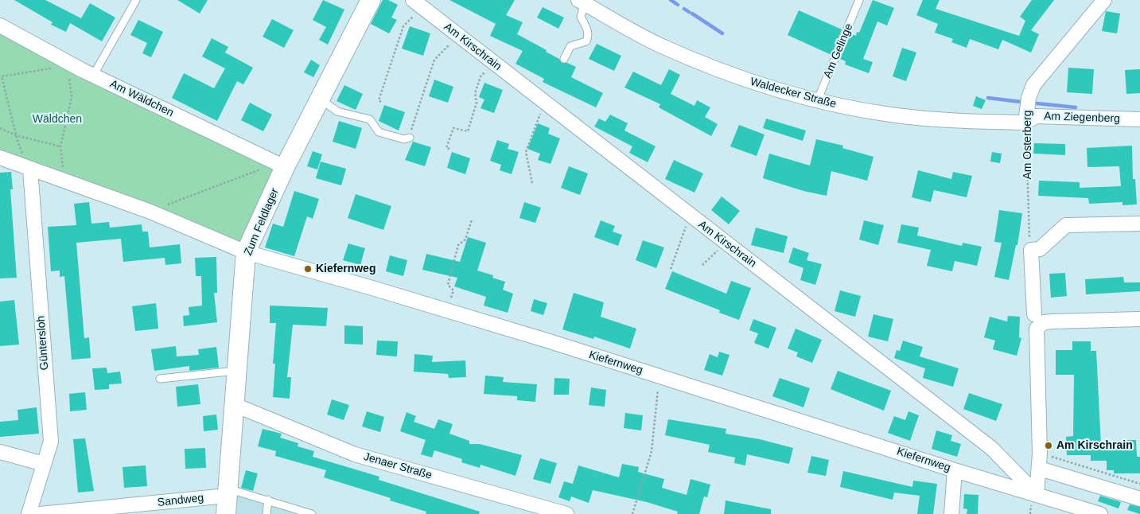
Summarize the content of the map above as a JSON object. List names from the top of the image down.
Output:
{
  "streets": {
    "street": [
      "Am Kirschrain",
      "Waldecker Straße",
      "Am Wäldchen",
      "Am Ziegenberg",
      "Am Osterberg",
      "Zum Feldlager",
      "Güntersloh",
      "Kiefernweg",
      "Jenaer Straße",
      "Sandweg"
    ],
    "lane": ["Am Gelinge"]
  },
  "crossings": [
    ["Am Kirschrain", "Kiefernweg"],
    ["Am Gelinge", "Waldecker Straße"],
    ["Waldecker Straße", "Am Ziegenberg"],
    ["Waldecker Straße", "Am Osterberg"],
    ["Am Wäldchen", "Zum Feldlager"],
    ["Am Ziegenberg", "Am Osterberg"],
    ["Zum Feldlager", "Kiefernweg"],
    ["Zum Feldlager", "Jenaer Straße"],
    ["Zum Feldlager", "Sandweg"],
    ["Güntersloh", "Kiefernweg"]
  ],
  "parks": ["Wäldchen"],
  "places": ["Kiefernweg", "Am Kirschrain"]
}
